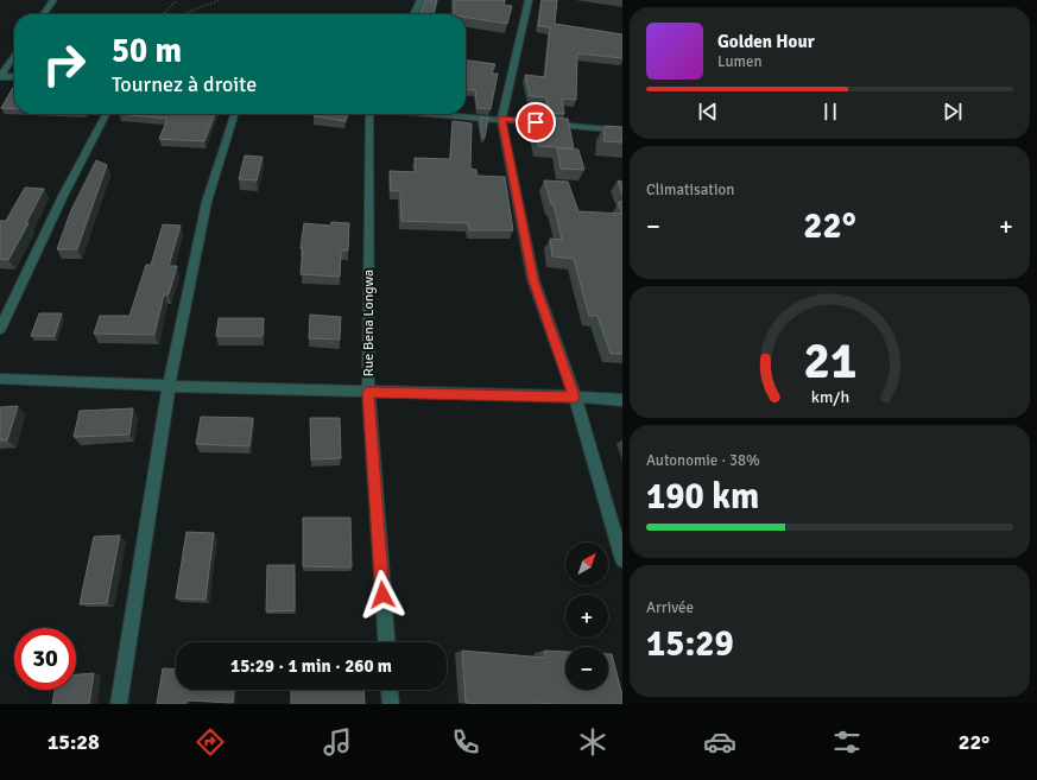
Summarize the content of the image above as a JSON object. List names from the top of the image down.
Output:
{
  "streets": {
    "street": ["Rue Bena Longwa"]
  },
  "north": "top right",
  "page": {
    "turn": ["50 m", "Tournez à droite"],
    "song": ["Golden Hour", "Lumen"],
    "tile": [
      "Climatisation",
      ["Autonomie · 38%", "190 km"],
      ["Arrivée", "15:29"]
    ],
    "heat": ["−", "22°", "+"],
    "map_buttons": ["+", "−"],
    "limit": "30",
    "trip": "15:29 · 1 min · 260 m",
    "tabs": ["15:28", "22°"],
    "gauge": ["21", "km/h"]
  }
}
